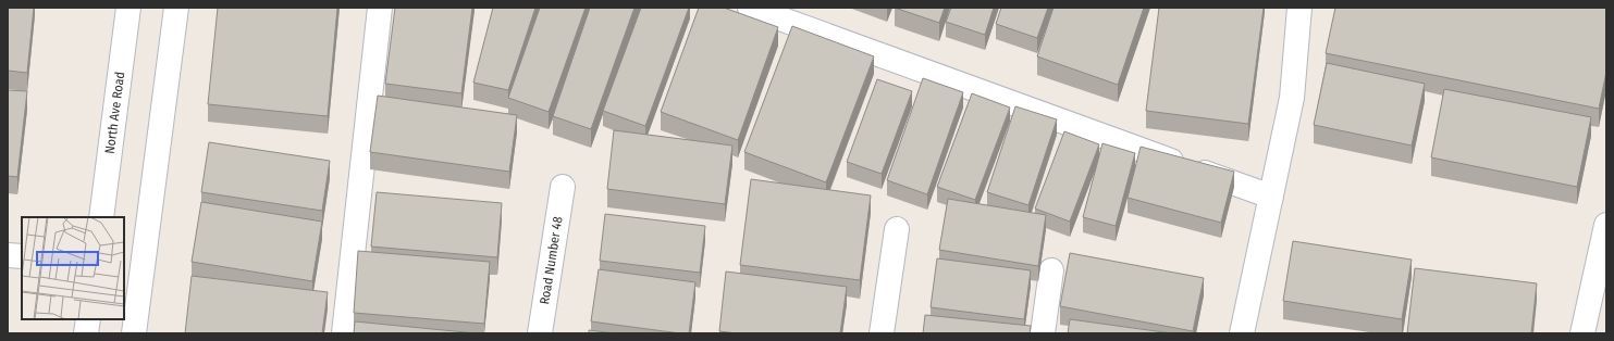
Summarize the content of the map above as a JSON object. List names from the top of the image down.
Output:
{
  "streets": {
    "street": ["North Ave Road", "Road Number 48"]
  }
}
